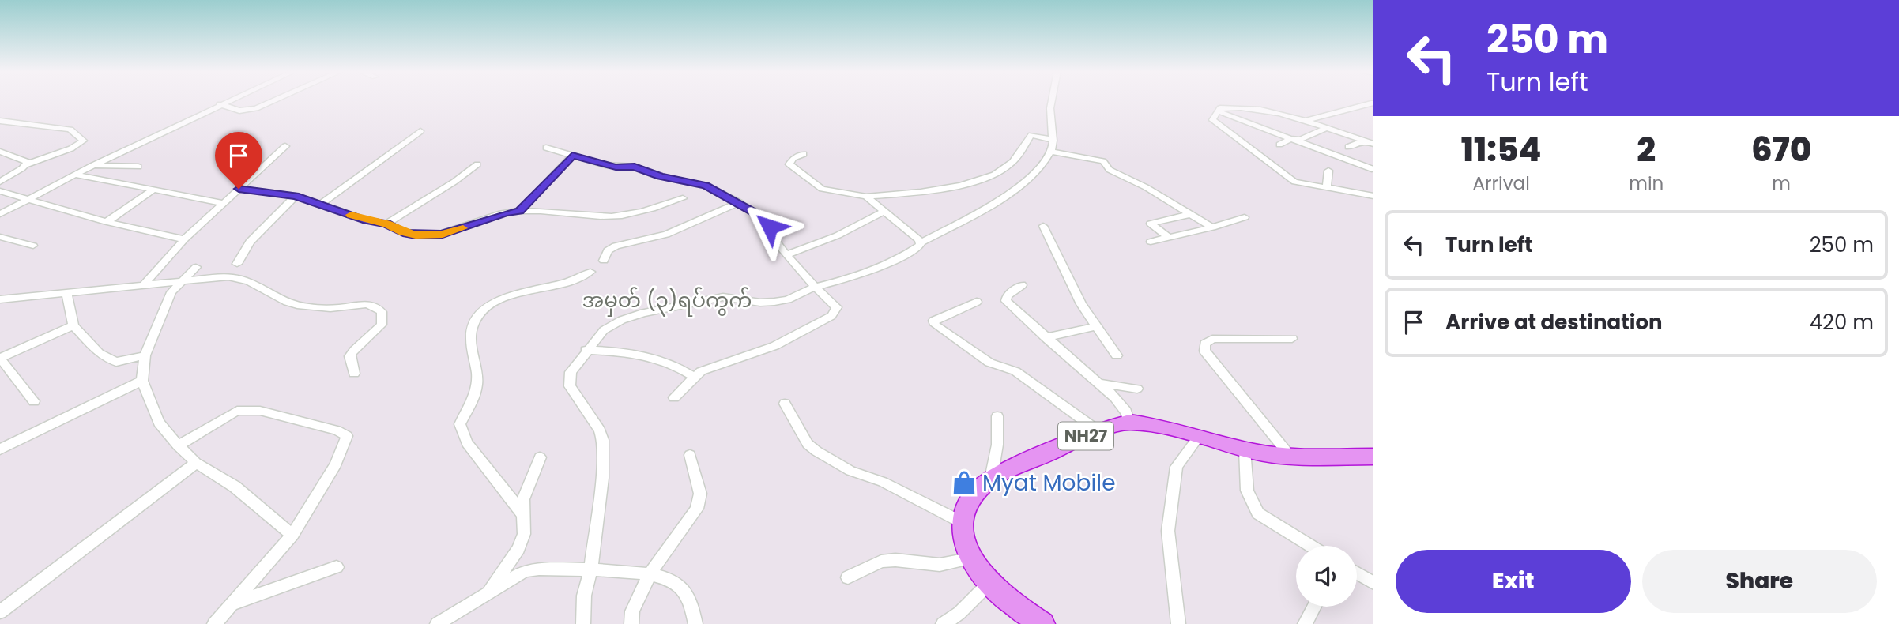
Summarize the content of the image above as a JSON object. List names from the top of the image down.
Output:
{
  "streets": {
    "highway": ["NH27"]
  },
  "districts": ["အမှတ် (၃)ရပ်ကွက်"],
  "places": {
    "shop": ["Myat Mobile"]
  },
  "page": {
    "turn": ["250 m", "Turn left"],
    "eta": [
      "11:54",
      "Arrival",
      "2",
      "min",
      "670",
      "m"
    ],
    "list": [
      {
        "name": "Turn left",
        "value": "250 m"
      },
      {
        "name": "Arrive at destination",
        "value": "420 m"
      }
    ],
    "buttons": ["Exit", "Share"]
  }
}
